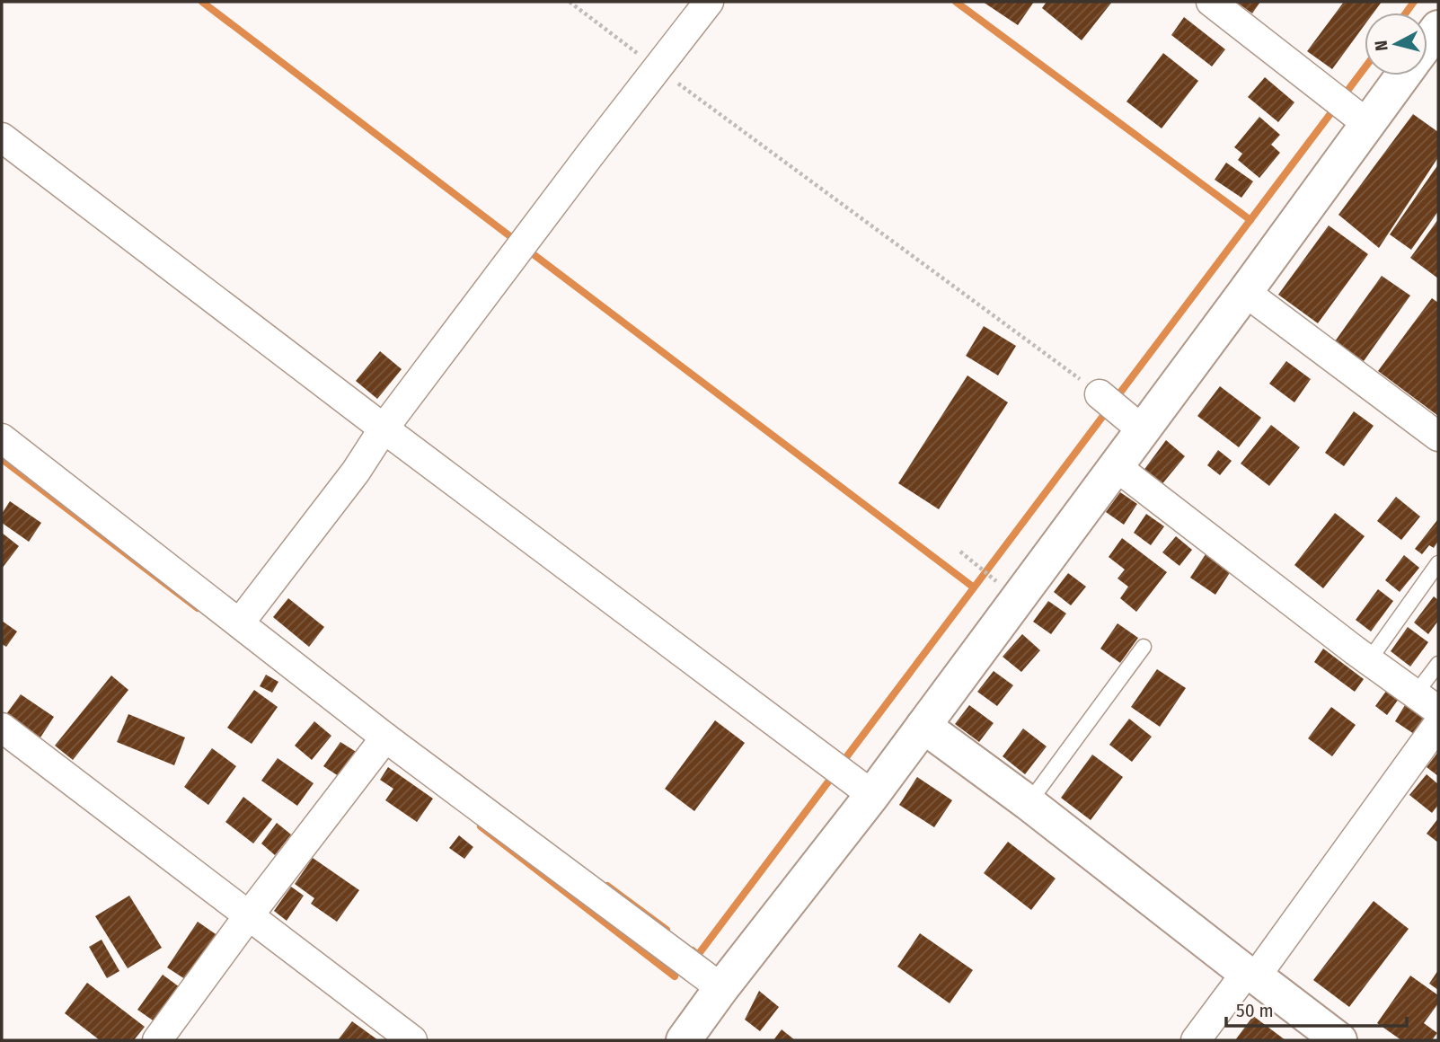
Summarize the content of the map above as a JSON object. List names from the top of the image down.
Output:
{
  "scale_bar": "50 m",
  "north": "left"
}
